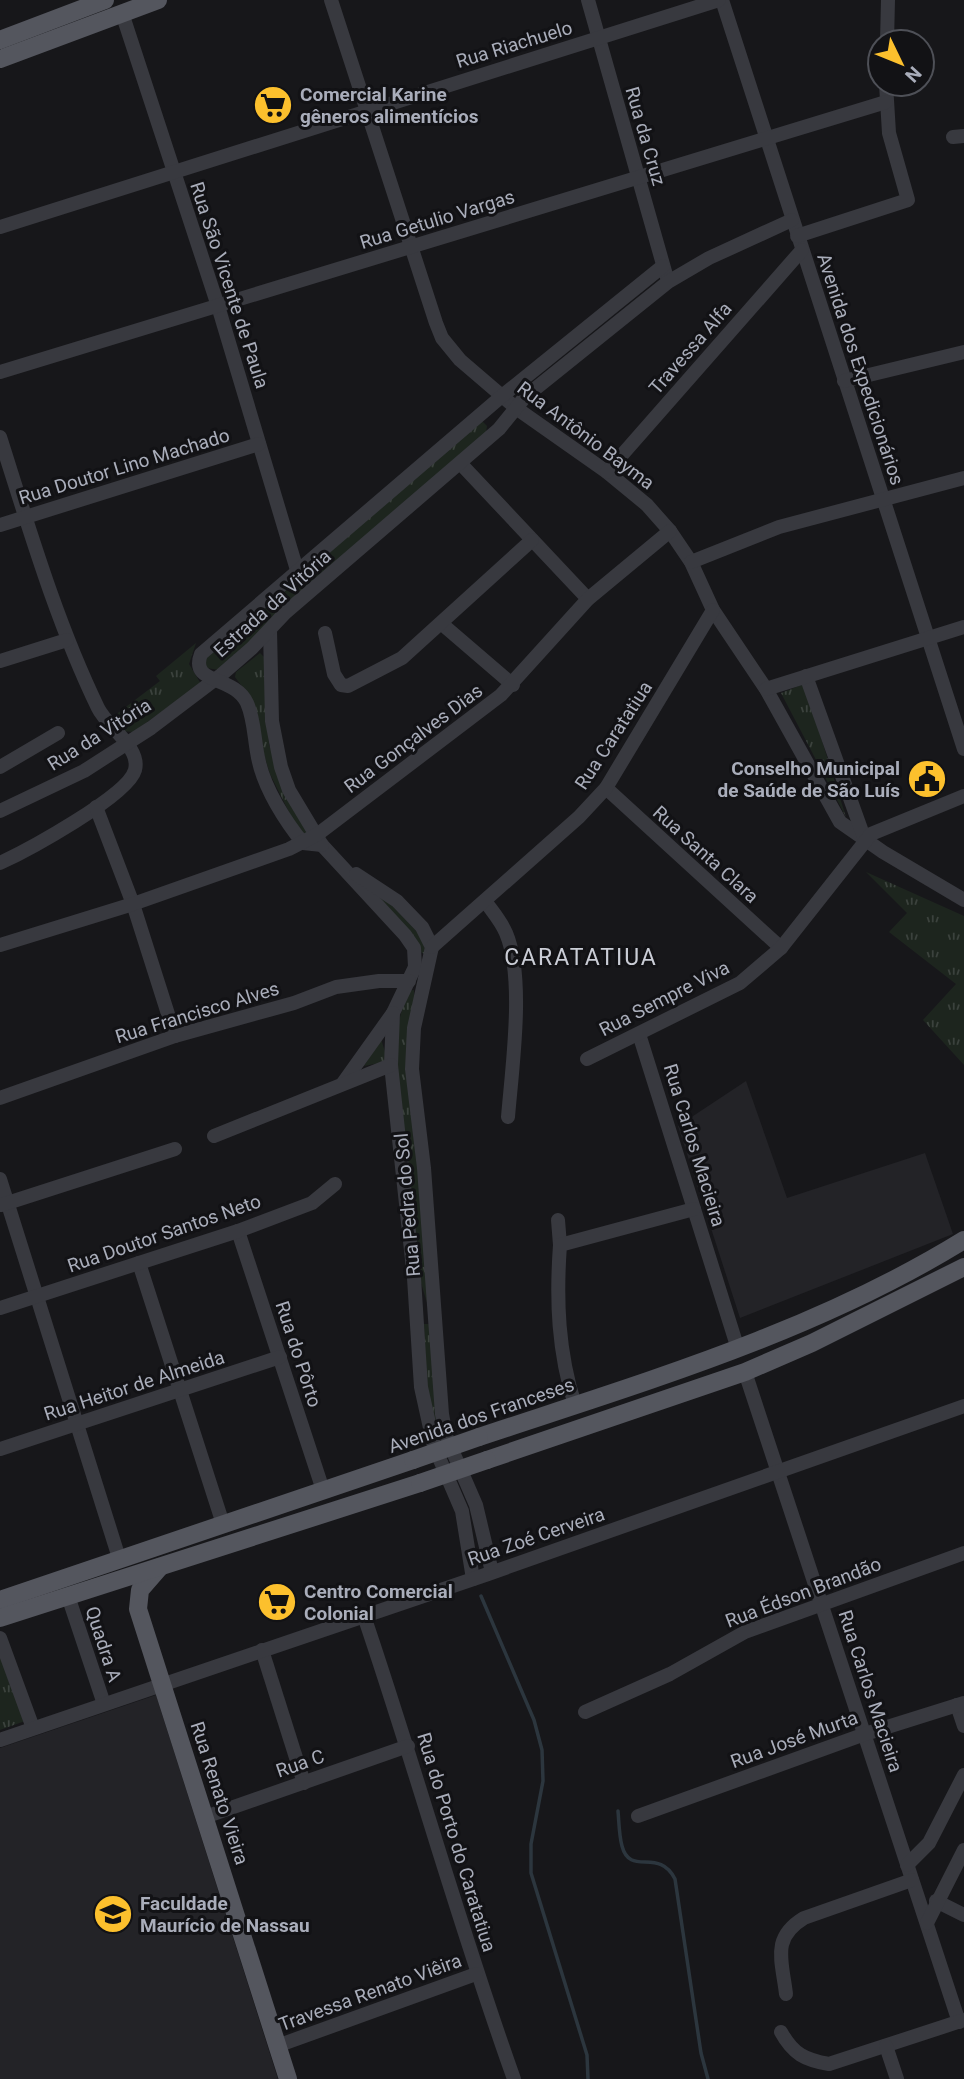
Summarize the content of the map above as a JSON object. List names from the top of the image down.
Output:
{
  "streets": {
    "main road": ["Avenida dos Franceses", "Rua Renato Vieira"],
    "street": [
      "Rua Riachuelo",
      "Rua da Cruz",
      "Rua Getulio Vargas",
      "Rua São Vicente de Paula",
      "Travessa Alfa",
      "Avenida dos Expedicionários",
      "Rua Antônio Bayma",
      "Rua Doutor Lino Machado",
      "Estrada da Vitória",
      "Rua da Vitória",
      "Rua Caratatiua",
      "Rua Gonçalves Dias",
      "Rua Santa Clara",
      "Rua Sempre Viva",
      "Rua Francisco Alves",
      "Rua Carlos Macieira",
      "Rua Pedra do Sol",
      "Rua Doutor Santos Neto",
      "Rua do Pôrto",
      "Rua Heitor de Almeida",
      "Rua Zoé Cerveira",
      "Rua Édson Brandão",
      "Quadra A",
      "Rua José Murta",
      "Rua C",
      "Rua do Porto do Caratatiua",
      "Travessa Renato Viêira"
    ]
  },
  "crossings": [
    ["Rua Riachuelo", "Rua da Cruz"],
    ["Rua Riachuelo", "Rua São Vicente de Paula"],
    ["Rua Riachuelo", "Avenida dos Expedicionários"],
    ["Rua Riachuelo", "Rua Antônio Bayma"],
    ["Rua da Cruz", "Rua Getulio Vargas"],
    ["Rua da Cruz", "Estrada da Vitória"],
    ["Rua Getulio Vargas", "Rua São Vicente de Paula"],
    ["Rua Getulio Vargas", "Avenida dos Expedicionários"],
    ["Rua Getulio Vargas", "Rua Antônio Bayma"],
    ["Rua São Vicente de Paula", "Rua Doutor Lino Machado"],
    ["Rua São Vicente de Paula", "Estrada da Vitória"],
    ["Travessa Alfa", "Avenida dos Expedicionários"],
    ["Travessa Alfa", "Rua Antônio Bayma"],
    ["Avenida dos Expedicionários", "Estrada da Vitória"],
    ["Rua Antônio Bayma", "Estrada da Vitória"],
    ["Rua Antônio Bayma", "Rua Caratatiua"],
    ["Rua Antônio Bayma", "Rua Gonçalves Dias"],
    ["Rua Antônio Bayma", "Rua Sempre Viva"],
    ["Estrada da Vitória", "Rua da Vitória"],
    ["Estrada da Vitória", "Rua Pedra do Sol"],
    ["Rua Caratatiua", "Rua Santa Clara"],
    ["Rua Caratatiua", "Rua Pedra do Sol"],
    ["Rua Gonçalves Dias", "Rua Pedra do Sol"],
    ["Rua Santa Clara", "Rua Sempre Viva"],
    ["Rua Sempre Viva", "Rua Carlos Macieira"],
    ["Rua Francisco Alves", "Rua Pedra do Sol"],
    ["Rua Carlos Macieira", "Avenida dos Franceses"],
    ["Rua Carlos Macieira", "Rua Zoé Cerveira"],
    ["Rua Carlos Macieira", "Rua Édson Brandão"],
    ["Rua Carlos Macieira", "Rua José Murta"],
    ["Rua Pedra do Sol", "Rua Zoé Cerveira"],
    ["Rua Doutor Santos Neto", "Rua do Pôrto"],
    ["Rua do Pôrto", "Rua Heitor de Almeida"],
    ["Rua do Pôrto", "Avenida dos Franceses"],
    ["Rua Zoé Cerveira", "Quadra A"],
    ["Rua Zoé Cerveira", "Rua Renato Vieira"],
    ["Rua Zoé Cerveira", "Rua do Porto do Caratatiua"],
    ["Rua C", "Rua Renato Vieira"],
    ["Rua C", "Rua do Porto do Caratatiua"],
    ["Rua Renato Vieira", "Travessa Renato Viêira"],
    ["Rua do Porto do Caratatiua", "Travessa Renato Viêira"]
  ],
  "districts": ["CARATATIUA"],
  "places": {
    "supermarket": ["Comercial Karine gêneros alimentícios", "Centro Comercial Colonial"],
    "public building": ["Conselho Municipal de Saúde de São Luís"],
    "school or university": ["Faculdade Maurício de Nassau"]
  },
  "north": "bottom right"
}
